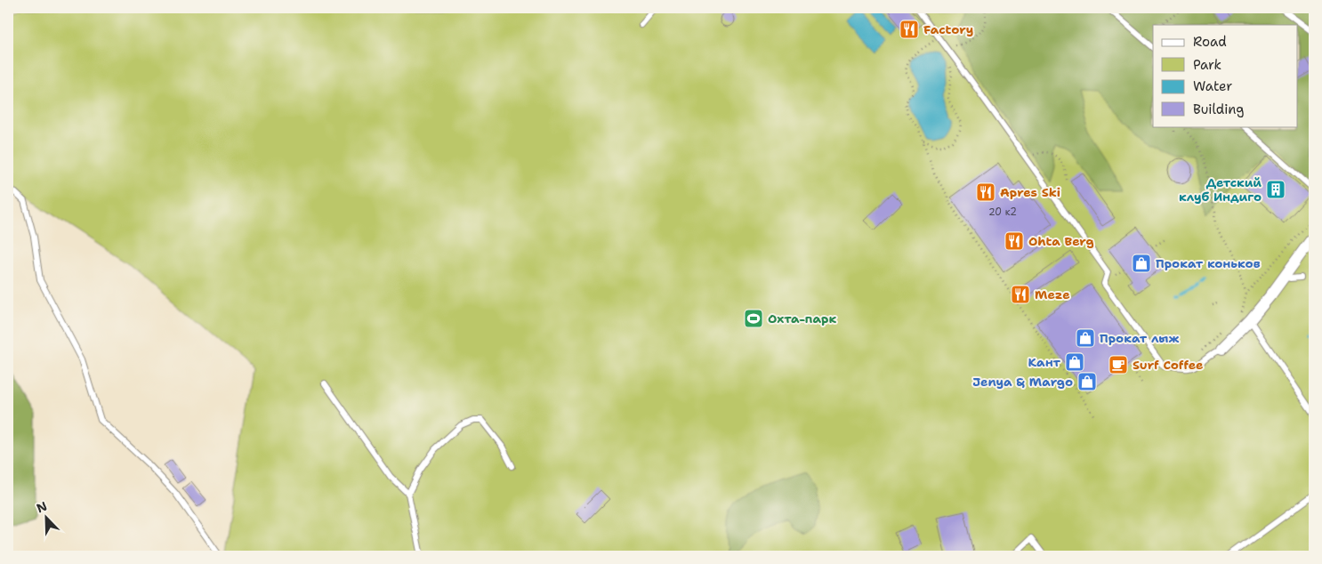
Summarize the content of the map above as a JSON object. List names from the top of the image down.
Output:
{
  "places": {
    "restaurant": [
      "Factory",
      "Apres Ski",
      "Ohta Berg",
      "Meze"
    ],
    "building": ["Детский клуб Индиго"],
    "shop": [
      "Прокат коньков",
      "Прокат лыж",
      "Кант",
      "Jenya & Margo"
    ],
    "sports": ["Охта-парк"],
    "cafe": ["Surf Coffee"]
  },
  "house_numbers": ["20 к2"],
  "legend": [
    "Road",
    "Park",
    "Water",
    "Building"
  ],
  "north": "top left"
}
